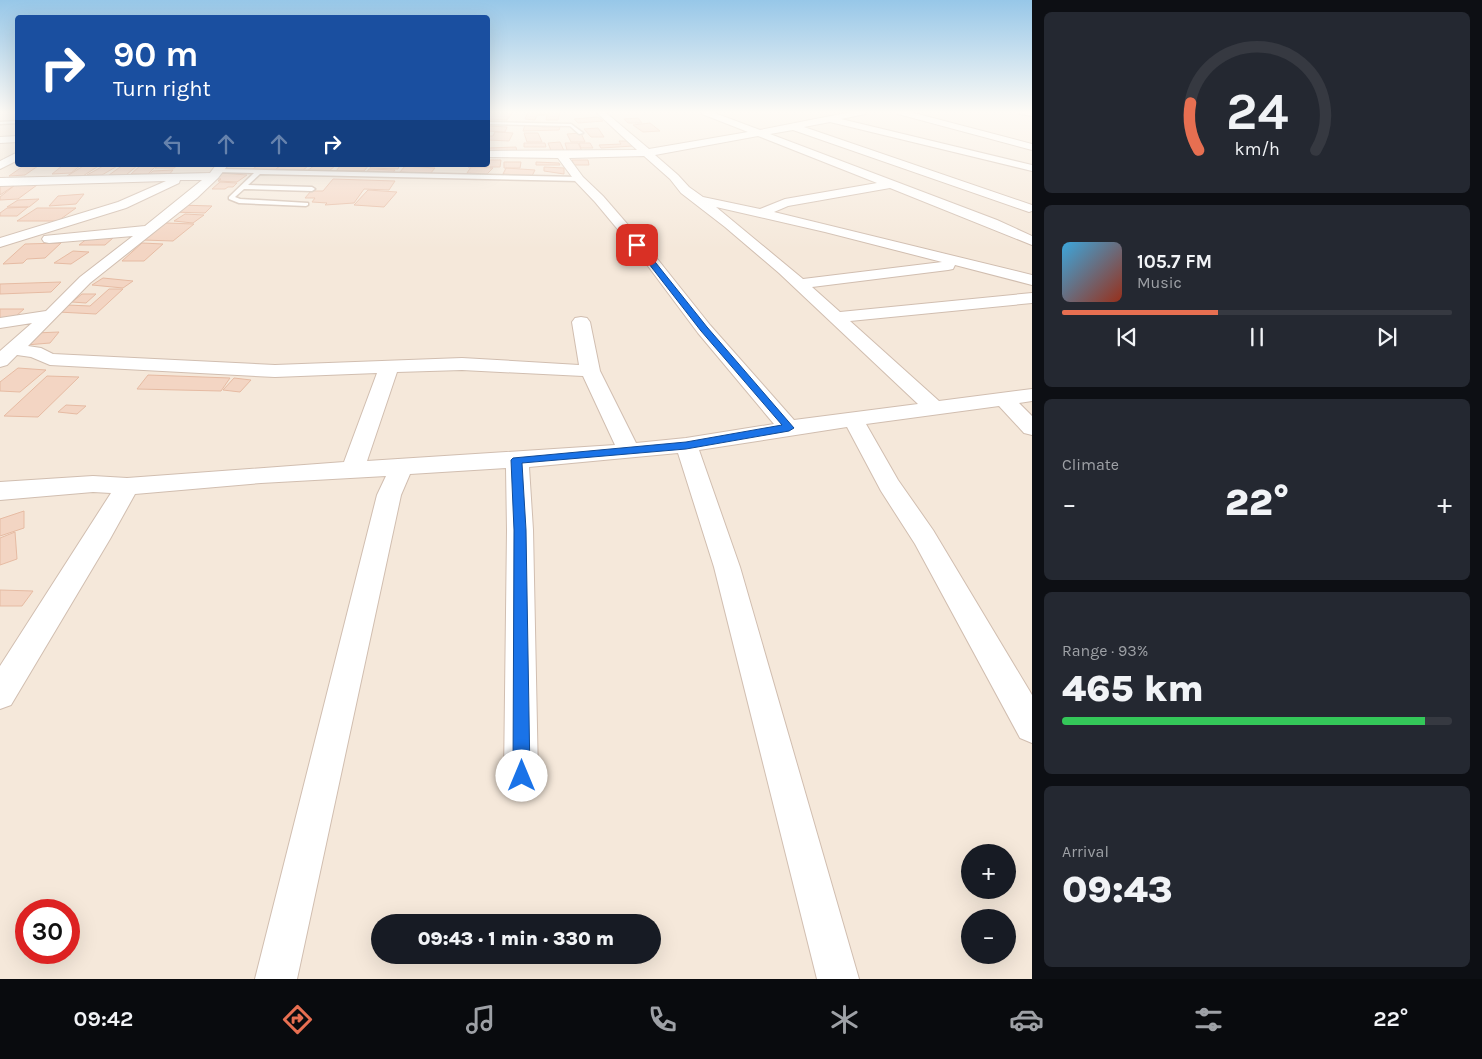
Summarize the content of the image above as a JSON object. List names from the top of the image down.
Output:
{
  "page": {
    "turn": ["90 m", "Turn right"],
    "song": ["105.7 FM", "Music"],
    "tile": [
      "Climate",
      ["Range · 93%", "465 km"],
      ["Arrival", "09:43"]
    ],
    "heat": ["−", "22°", "+"],
    "map_buttons": ["+", "−"],
    "limit": "30",
    "trip": "09:43 · 1 min · 330 m",
    "tabs": ["09:42", "22°"],
    "gauge": ["24", "km/h"]
  }
}
